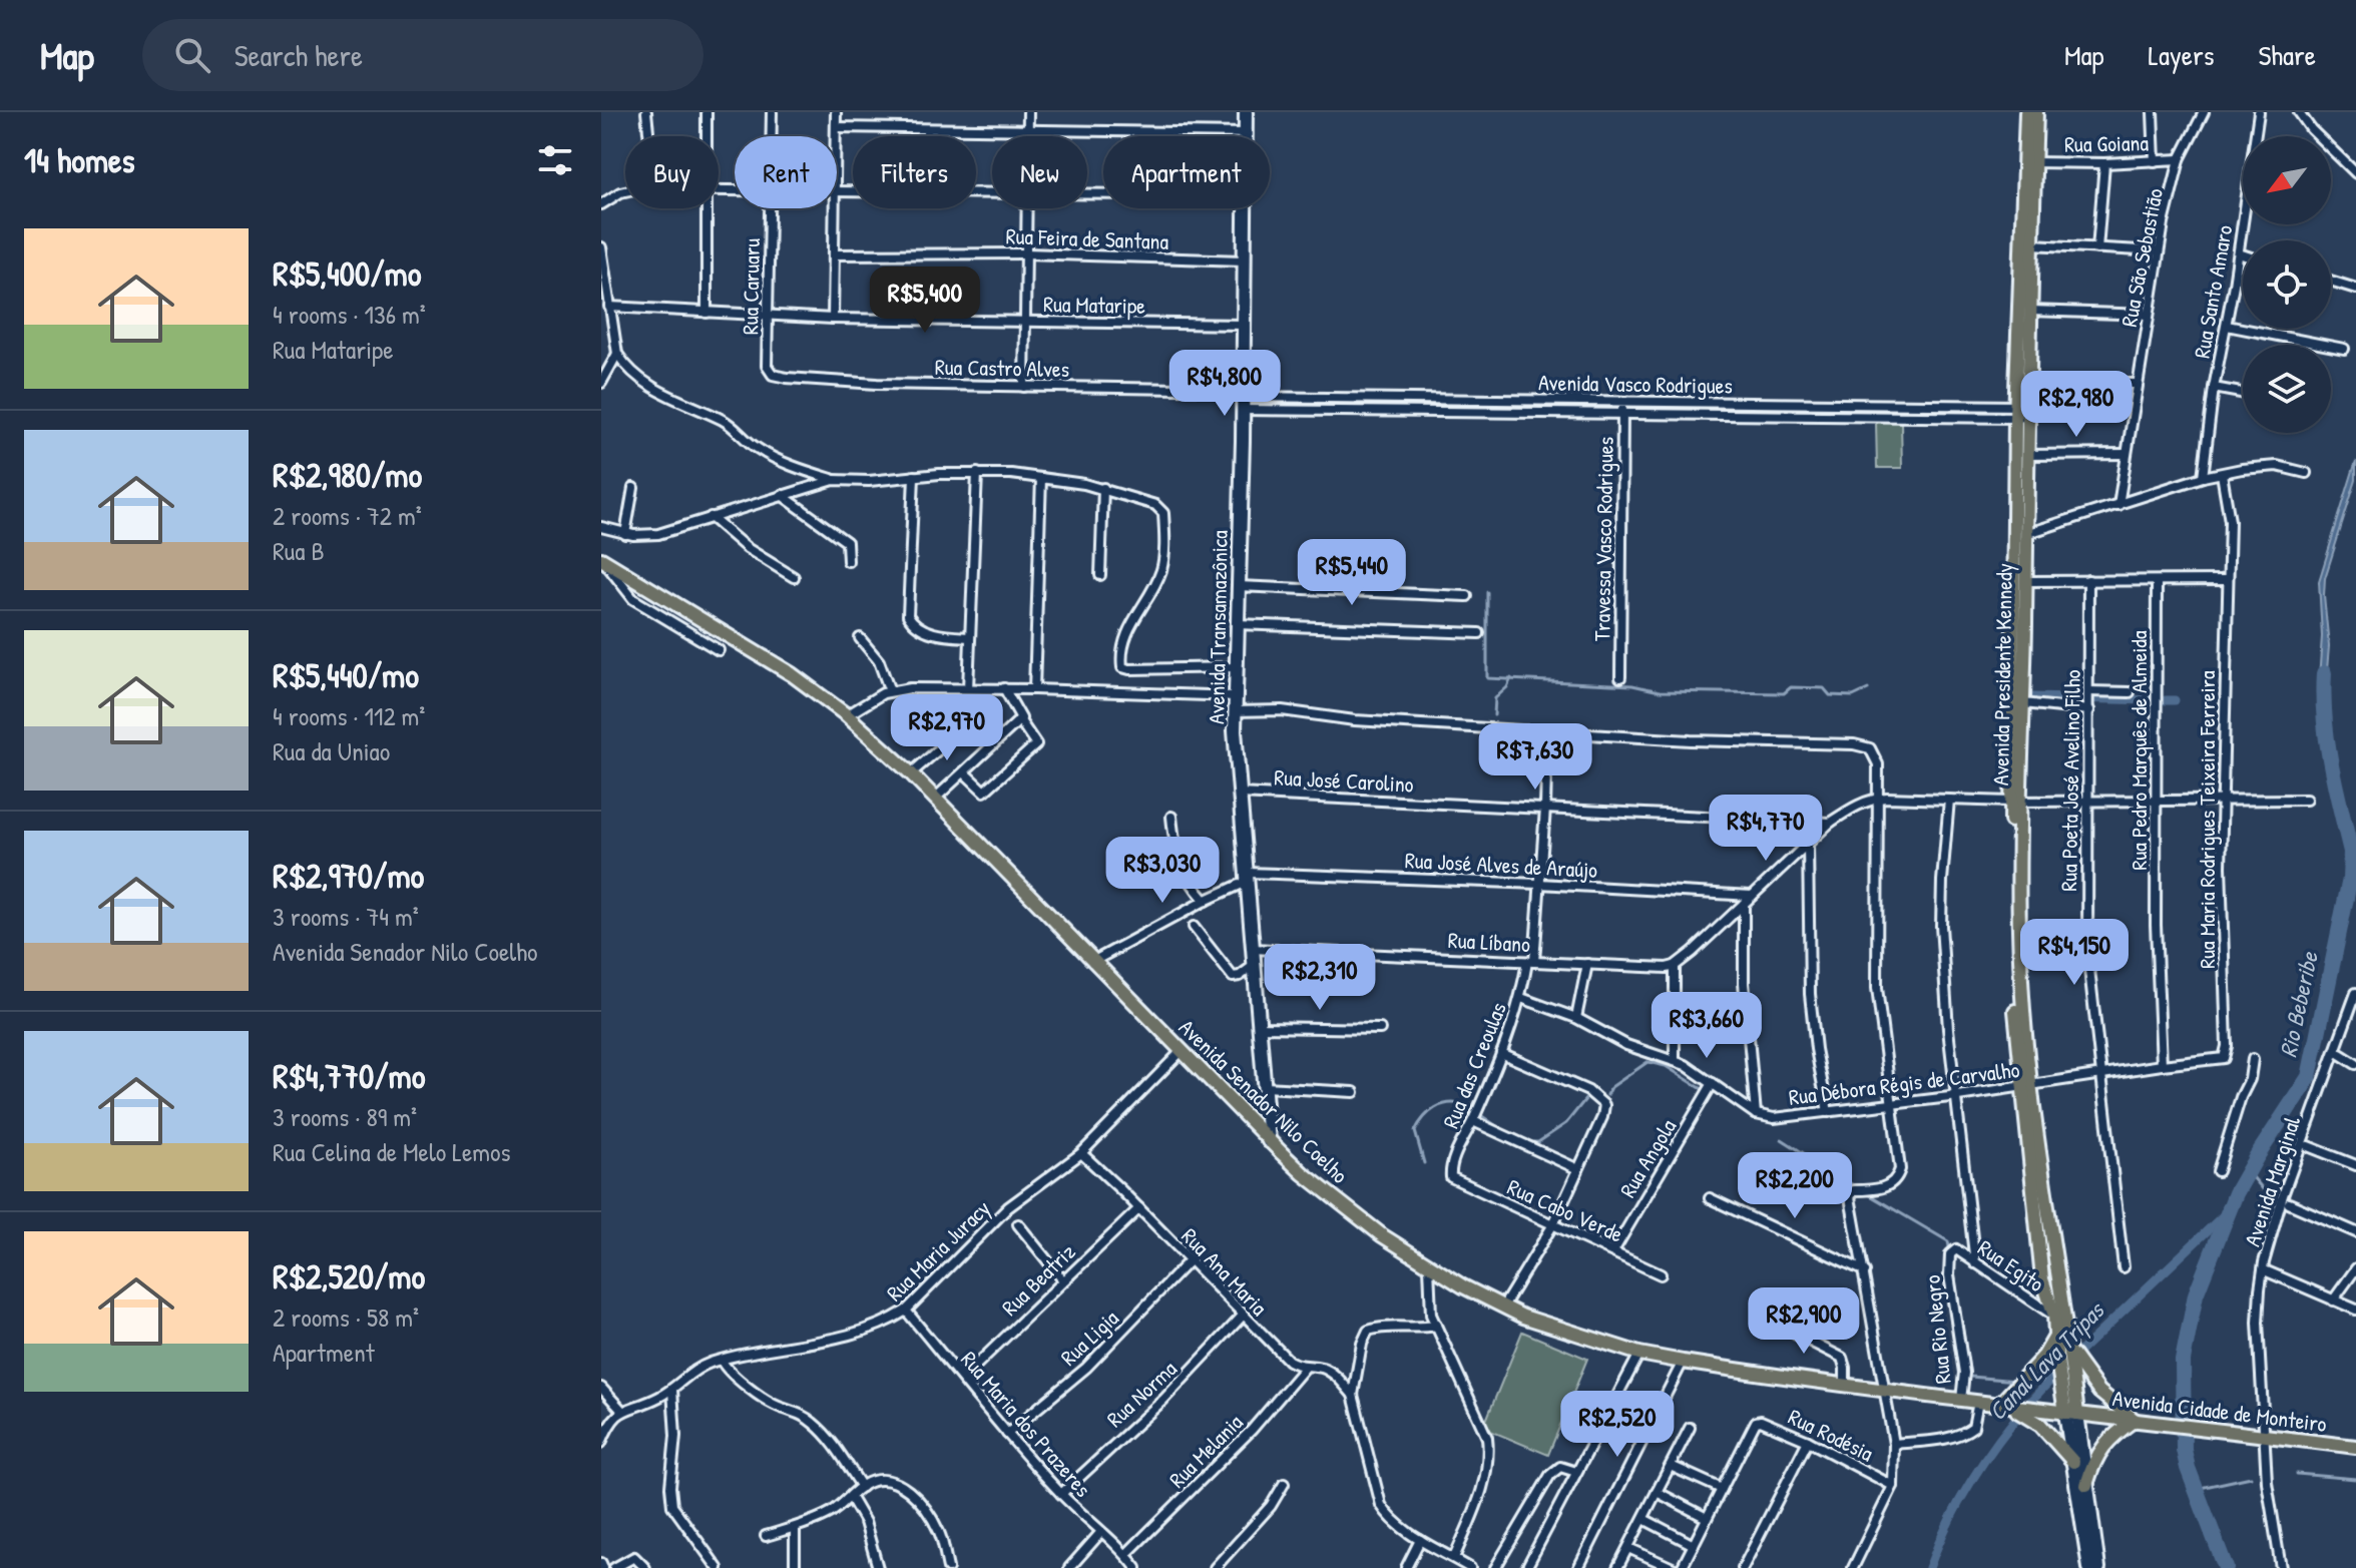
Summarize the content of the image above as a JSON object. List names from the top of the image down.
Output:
{
  "streets": {
    "main road": ["Avenida Presidente Kennedy", "Avenida Senador Nilo Coelho", "Avenida Cidade de Monteiro"],
    "street": [
      "Rua Goiana",
      "Rua Feira de Santana",
      "Rua São Sebastião",
      "Rua Caruaru",
      "Rua Santo Amaro",
      "Rua Mataripe",
      "Rua Castro Alves",
      "Avenida Vasco Rodrigues",
      "Travessa Vasco Rodrigues",
      "Avenida Transamazônica",
      "Rua Pedro Marquês de Almeida",
      "Rua José Carolino",
      "Rua Poeta José Avelino Filho",
      "Rua Maria Rodrigues Teixeira Ferreira",
      "Rua José Alves de Araújo",
      "Rua Líbano",
      "Rua das Creoulas",
      "Rua Débora Régis de Carvalho",
      "Rua Angola",
      "Avenida Marginal",
      "Rua Cabo Verde",
      "Rua Maria Juracy",
      "Rua Egito",
      "Rua Ana Maria",
      "Rua Beatriz",
      "Rua Rio Negro",
      "Rua Ligia",
      "Rua Norma",
      "Rua Maria dos Prazeres",
      "Rua Rodésia",
      "Rua Melania"
    ]
  },
  "crossings": [
    ["Rua Goiana", "Rua São Sebastião"],
    ["Rua Goiana", "Avenida Presidente Kennedy"],
    ["Rua Feira de Santana", "Avenida Transamazônica"],
    ["Rua Caruaru", "Rua Mataripe"],
    ["Rua Caruaru", "Rua Castro Alves"],
    ["Rua Santo Amaro", "Rua Maria Rodrigues Teixeira Ferreira"],
    ["Rua Mataripe", "Avenida Transamazônica"],
    ["Rua Castro Alves", "Avenida Vasco Rodrigues"],
    ["Rua Castro Alves", "Avenida Transamazônica"],
    ["Avenida Vasco Rodrigues", "Travessa Vasco Rodrigues"],
    ["Avenida Vasco Rodrigues", "Avenida Transamazônica"],
    ["Avenida Vasco Rodrigues", "Avenida Presidente Kennedy"],
    ["Avenida Transamazônica", "Rua José Carolino"],
    ["Avenida Transamazônica", "Rua José Alves de Araújo"],
    ["Avenida Transamazônica", "Rua Líbano"],
    ["Avenida Transamazônica", "Avenida Senador Nilo Coelho"],
    ["Avenida Presidente Kennedy", "Rua Débora Régis de Carvalho"],
    ["Avenida Presidente Kennedy", "Avenida Senador Nilo Coelho"],
    ["Avenida Presidente Kennedy", "Rua Egito"],
    ["Avenida Presidente Kennedy", "Avenida Cidade de Monteiro"],
    ["Rua Pedro Marquês de Almeida", "Rua Débora Régis de Carvalho"],
    ["Rua José Carolino", "Rua das Creoulas"],
    ["Rua Poeta José Avelino Filho", "Rua Débora Régis de Carvalho"],
    ["Rua Maria Rodrigues Teixeira Ferreira", "Rua Débora Régis de Carvalho"],
    ["Rua José Alves de Araújo", "Rua das Creoulas"],
    ["Rua José Alves de Araújo", "Avenida Senador Nilo Coelho"],
    ["Rua Líbano", "Rua das Creoulas"],
    ["Rua das Creoulas", "Rua Cabo Verde"],
    ["Avenida Senador Nilo Coelho", "Rua Maria Juracy"],
    ["Avenida Senador Nilo Coelho", "Rua Rio Negro"],
    ["Avenida Senador Nilo Coelho", "Avenida Cidade de Monteiro"],
    ["Rua Angola", "Rua Cabo Verde"],
    ["Avenida Marginal", "Avenida Cidade de Monteiro"],
    ["Rua Maria Juracy", "Rua Ana Maria"],
    ["Rua Maria Juracy", "Rua Maria dos Prazeres"],
    ["Rua Egito", "Rua Rio Negro"],
    ["Rua Ana Maria", "Rua Beatriz"],
    ["Rua Ana Maria", "Rua Ligia"],
    ["Rua Ana Maria", "Rua Norma"],
    ["Rua Ana Maria", "Rua Melania"],
    ["Rua Beatriz", "Rua Maria dos Prazeres"],
    ["Rua Ligia", "Rua Maria dos Prazeres"],
    ["Rua Norma", "Rua Maria dos Prazeres"],
    ["Rua Maria dos Prazeres", "Rua Melania"]
  ],
  "water": ["Rio Beberibe", "Canal Lava Tripas"],
  "north": "bottom left",
  "page": {
    "header": "Map",
    "search": "Search here",
    "nav": ["Map", "Layers", "Share"],
    "heading": "14 homes",
    "chip": [
      "Buy",
      "Rent",
      "Filters",
      "New",
      "Apartment"
    ],
    "list": [
      {
        "name": "R$5,400/mo",
        "note": "4 rooms · 136 m² · Rua Mataripe"
      },
      {
        "name": "R$2,980/mo",
        "note": "2 rooms · 72 m² · Rua B"
      },
      {
        "name": "R$5,440/mo",
        "note": "4 rooms · 112 m² · Rua da Uniao"
      },
      {
        "name": "R$2,970/mo",
        "note": "3 rooms · 74 m² · Avenida Senador Nilo Coelho"
      },
      {
        "name": "R$4,770/mo",
        "note": "3 rooms · 89 m² · Rua Celina de Melo Lemos"
      },
      {
        "name": "R$2,520/mo",
        "note": "2 rooms · 58 m² · Apartment"
      }
    ],
    "price": [
      "R$5,400",
      "R$4,800",
      "R$2,980",
      "R$5,440",
      "R$2,970",
      "R$7,630",
      "R$4,770",
      "R$3,030",
      "R$4,150",
      "R$2,310",
      "R$3,660",
      "R$2,200",
      "R$2,900",
      "R$2,520"
    ]
  }
}
